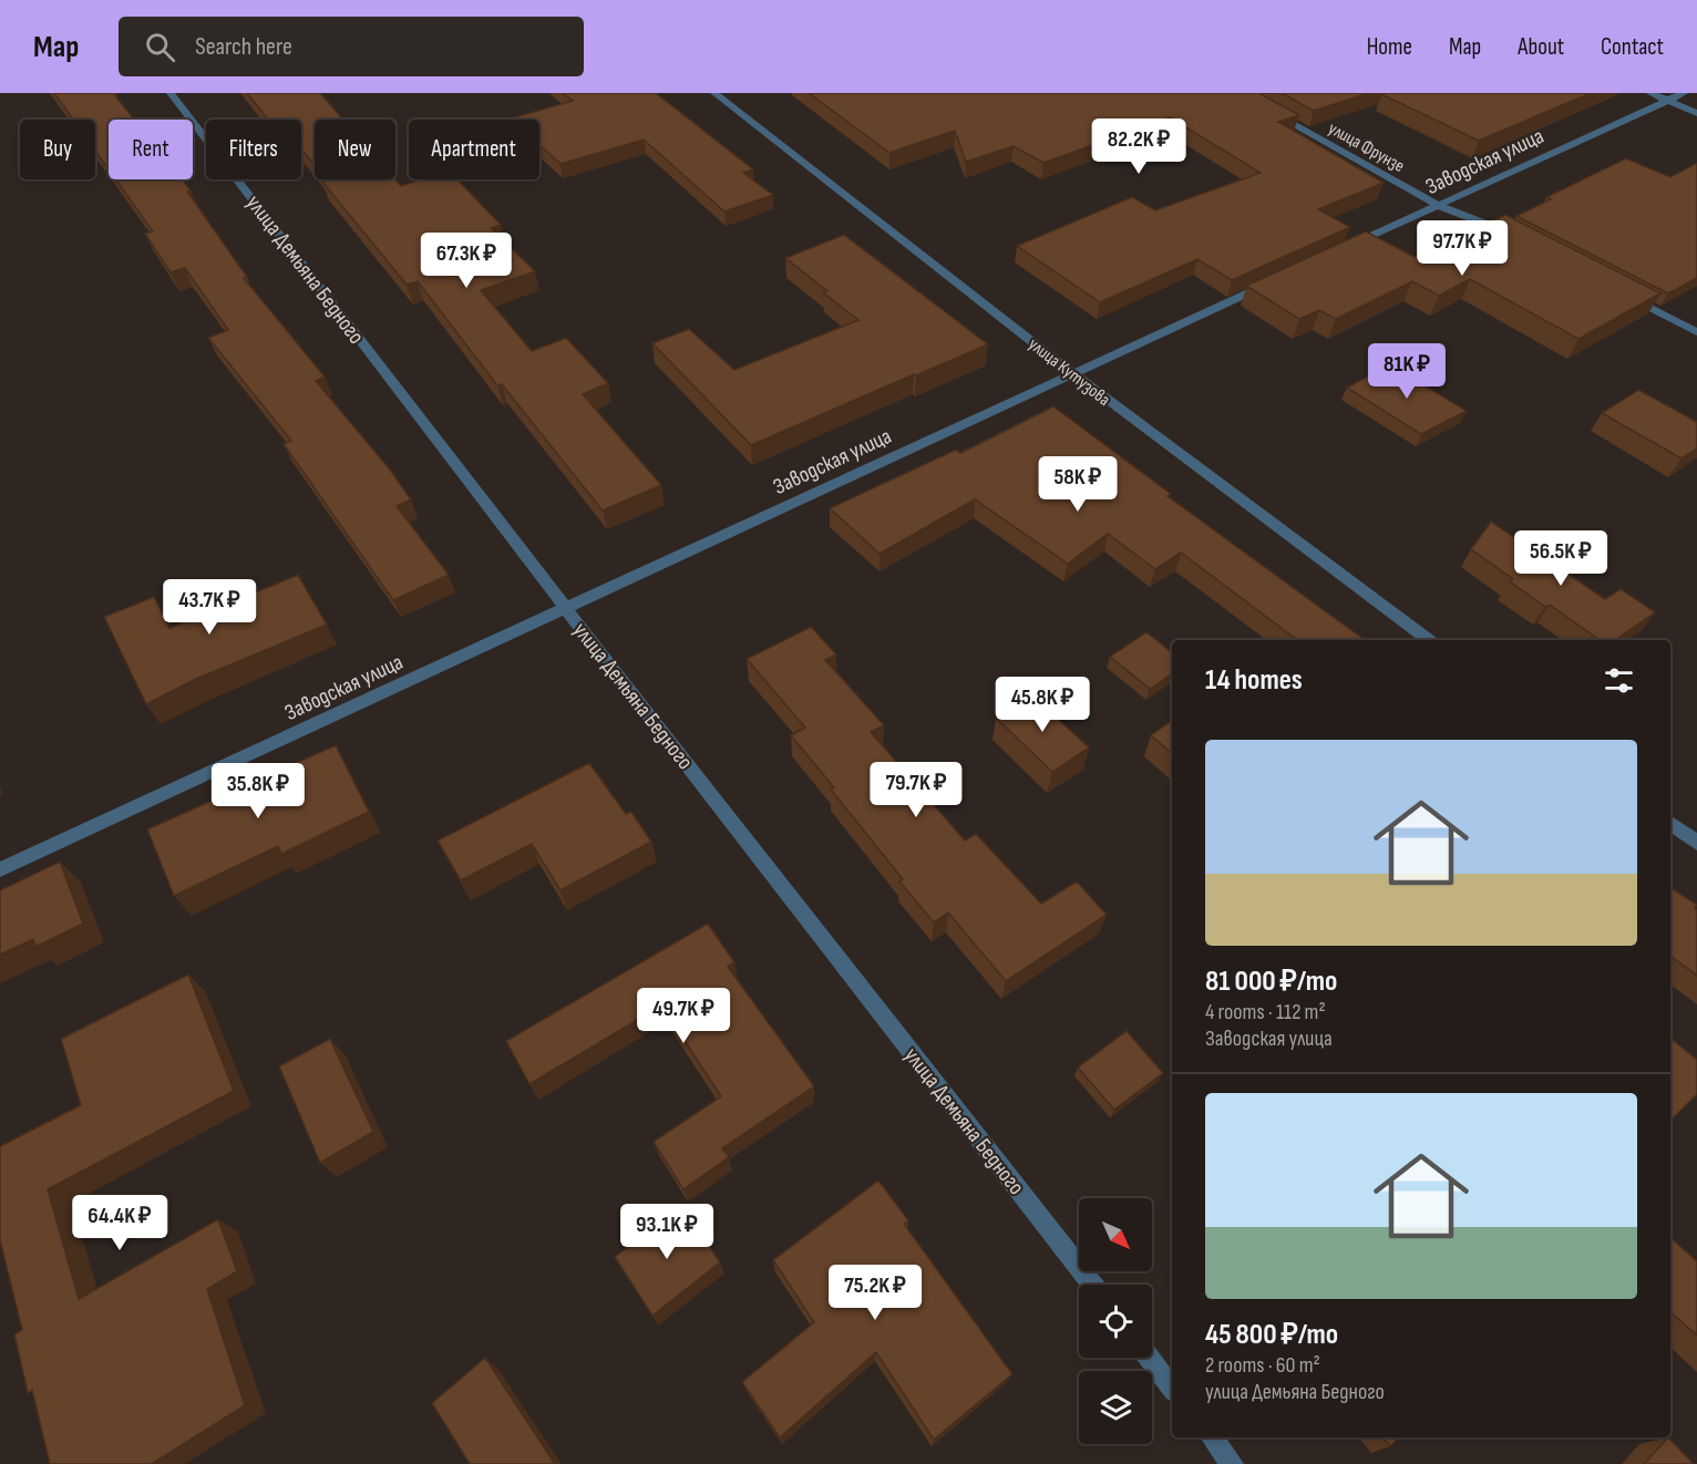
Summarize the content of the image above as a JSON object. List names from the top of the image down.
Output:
{
  "streets": {
    "street": [
      "улица Фрунзе",
      "Заводская улица",
      "улица Демьяна Бедного",
      "улица Кутузова"
    ]
  },
  "crossings": [
    ["улица Фрунзе", "Заводская улица"],
    ["Заводская улица", "улица Демьяна Бедного"],
    ["Заводская улица", "улица Кутузова"]
  ],
  "north": "bottom right",
  "page": {
    "header": "Map",
    "search": "Search here",
    "nav": [
      "Home",
      "Map",
      "About",
      "Contact"
    ],
    "price": [
      "82.2K ₽",
      "97.7K ₽",
      "67.3K ₽",
      "81K ₽",
      "58K ₽",
      "56.5K ₽",
      "43.7K ₽",
      "45.8K ₽",
      "79.7K ₽",
      "35.8K ₽",
      "49.7K ₽",
      "64.4K ₽",
      "93.1K ₽",
      "75.2K ₽"
    ],
    "chip": [
      "Buy",
      "Rent",
      "Filters",
      "New",
      "Apartment"
    ],
    "heading": "14 homes",
    "list": [
      {
        "name": "81 000 ₽/mo",
        "note": "4 rooms · 112 m² · Заводская улица"
      },
      {
        "name": "45 800 ₽/mo",
        "note": "2 rooms · 60 m² · улица Демьяна Бедного"
      }
    ]
  }
}
